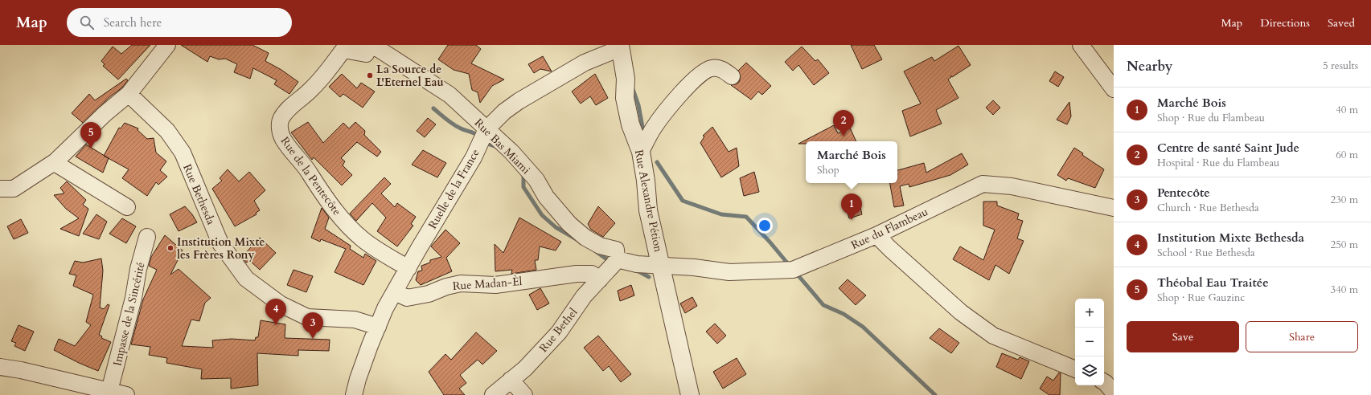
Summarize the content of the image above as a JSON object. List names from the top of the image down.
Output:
{
  "streets": {
    "street": [
      "Rue Bas Miami",
      "Rue de la Pentecôte",
      "Ruelle de la France",
      "Rue Bethesda",
      "Rue Alexandre Pétion",
      "Rue du Flambeau",
      "Rue Madan-Èl",
      "Impasse de la Sincérité",
      "Rue Bethel"
    ]
  },
  "crossings": [
    ["Rue Bas Miami", "Rue de la Pentecôte"],
    ["Rue Bas Miami", "Ruelle de la France"],
    ["Rue Bas Miami", "Rue du Flambeau"],
    ["Rue Bas Miami", "Rue Bethel"],
    ["Rue de la Pentecôte", "Ruelle de la France"],
    ["Ruelle de la France", "Rue Bethesda"],
    ["Ruelle de la France", "Rue Alexandre Pétion"],
    ["Ruelle de la France", "Rue Madan-Èl"],
    ["Rue Alexandre Pétion", "Rue du Flambeau"],
    ["Rue du Flambeau", "Rue Bethel"],
    ["Rue Madan-Èl", "Rue Bethel"]
  ],
  "places": ["La Source de L'Eternel Eau", "Institution Mixte les Frères Rony"],
  "page": {
    "header": "Map",
    "search": "Search here",
    "nav": ["Map", "Directions", "Saved"],
    "heading": ["Nearby", "5 results"],
    "list": [
      {
        "mark": "1",
        "name": "Marché Bois",
        "note": "Shop · Rue du Flambeau",
        "value": "40 m"
      },
      {
        "mark": "2",
        "name": "Centre de santé Saint Jude",
        "note": "Hospital · Rue du Flambeau",
        "value": "60 m"
      },
      {
        "mark": "3",
        "name": "Pentecôte",
        "note": "Church · Rue Bethesda",
        "value": "230 m"
      },
      {
        "mark": "4",
        "name": "Institution Mixte Bethesda",
        "note": "School · Rue Bethesda",
        "value": "250 m"
      },
      {
        "mark": "5",
        "name": "Théobal Eau Traitée",
        "note": "Shop · Rue Gauzinc",
        "value": "340 m"
      }
    ],
    "pins": [
      "2",
      "5",
      "1",
      "4",
      "3"
    ],
    "popup": ["Marché Bois", "Shop"],
    "map_buttons": ["+", "−"],
    "buttons": ["Save", "Share"]
  }
}
